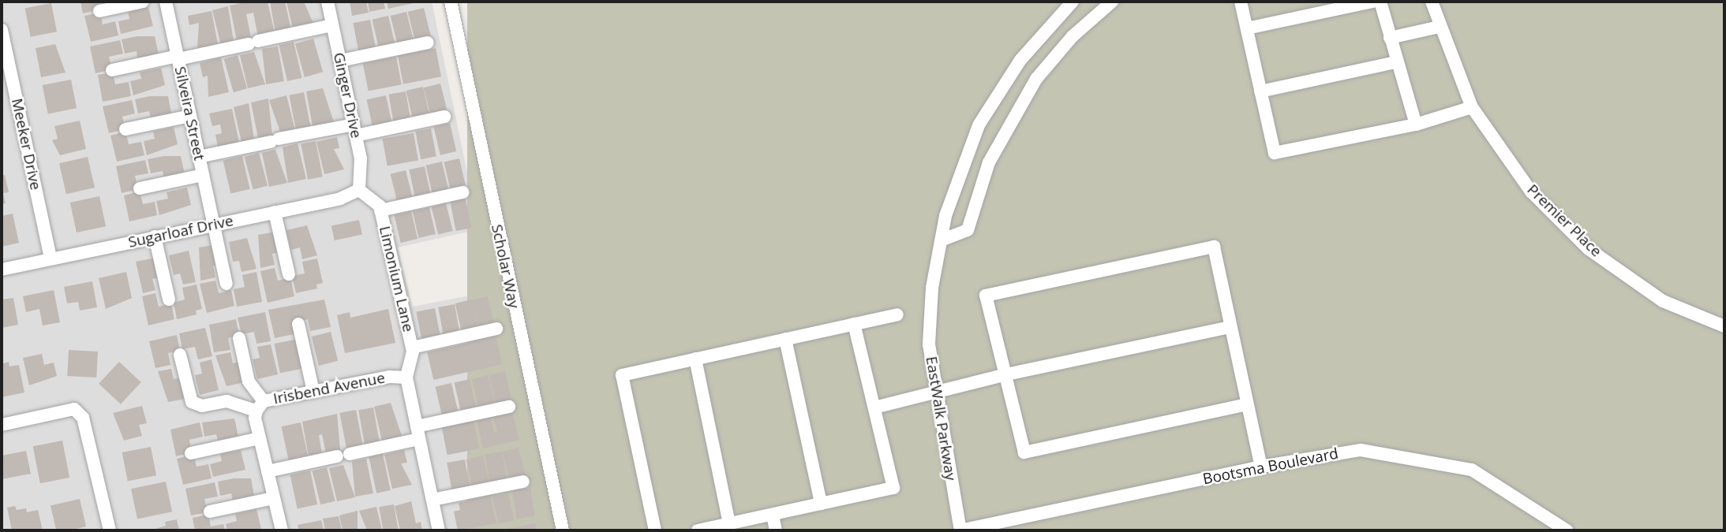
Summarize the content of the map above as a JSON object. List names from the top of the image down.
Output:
{
  "streets": {
    "street": [
      "Ginger Drive",
      "Silveira Street",
      "Meeker Drive",
      "Premier Place",
      "Sugarloaf Drive",
      "Scholar Way",
      "Limonium Lane",
      "Irisbend Avenue",
      "EastWalk Parkway",
      "Bootsma Boulevard"
    ]
  },
  "crossings": [
    ["Ginger Drive", "Sugarloaf Drive"],
    ["Ginger Drive", "Limonium Lane"],
    ["Silveira Street", "Sugarloaf Drive"],
    ["Meeker Drive", "Sugarloaf Drive"],
    ["Sugarloaf Drive", "Limonium Lane"],
    ["Limonium Lane", "Irisbend Avenue"],
    ["EastWalk Parkway", "Bootsma Boulevard"]
  ]
}
